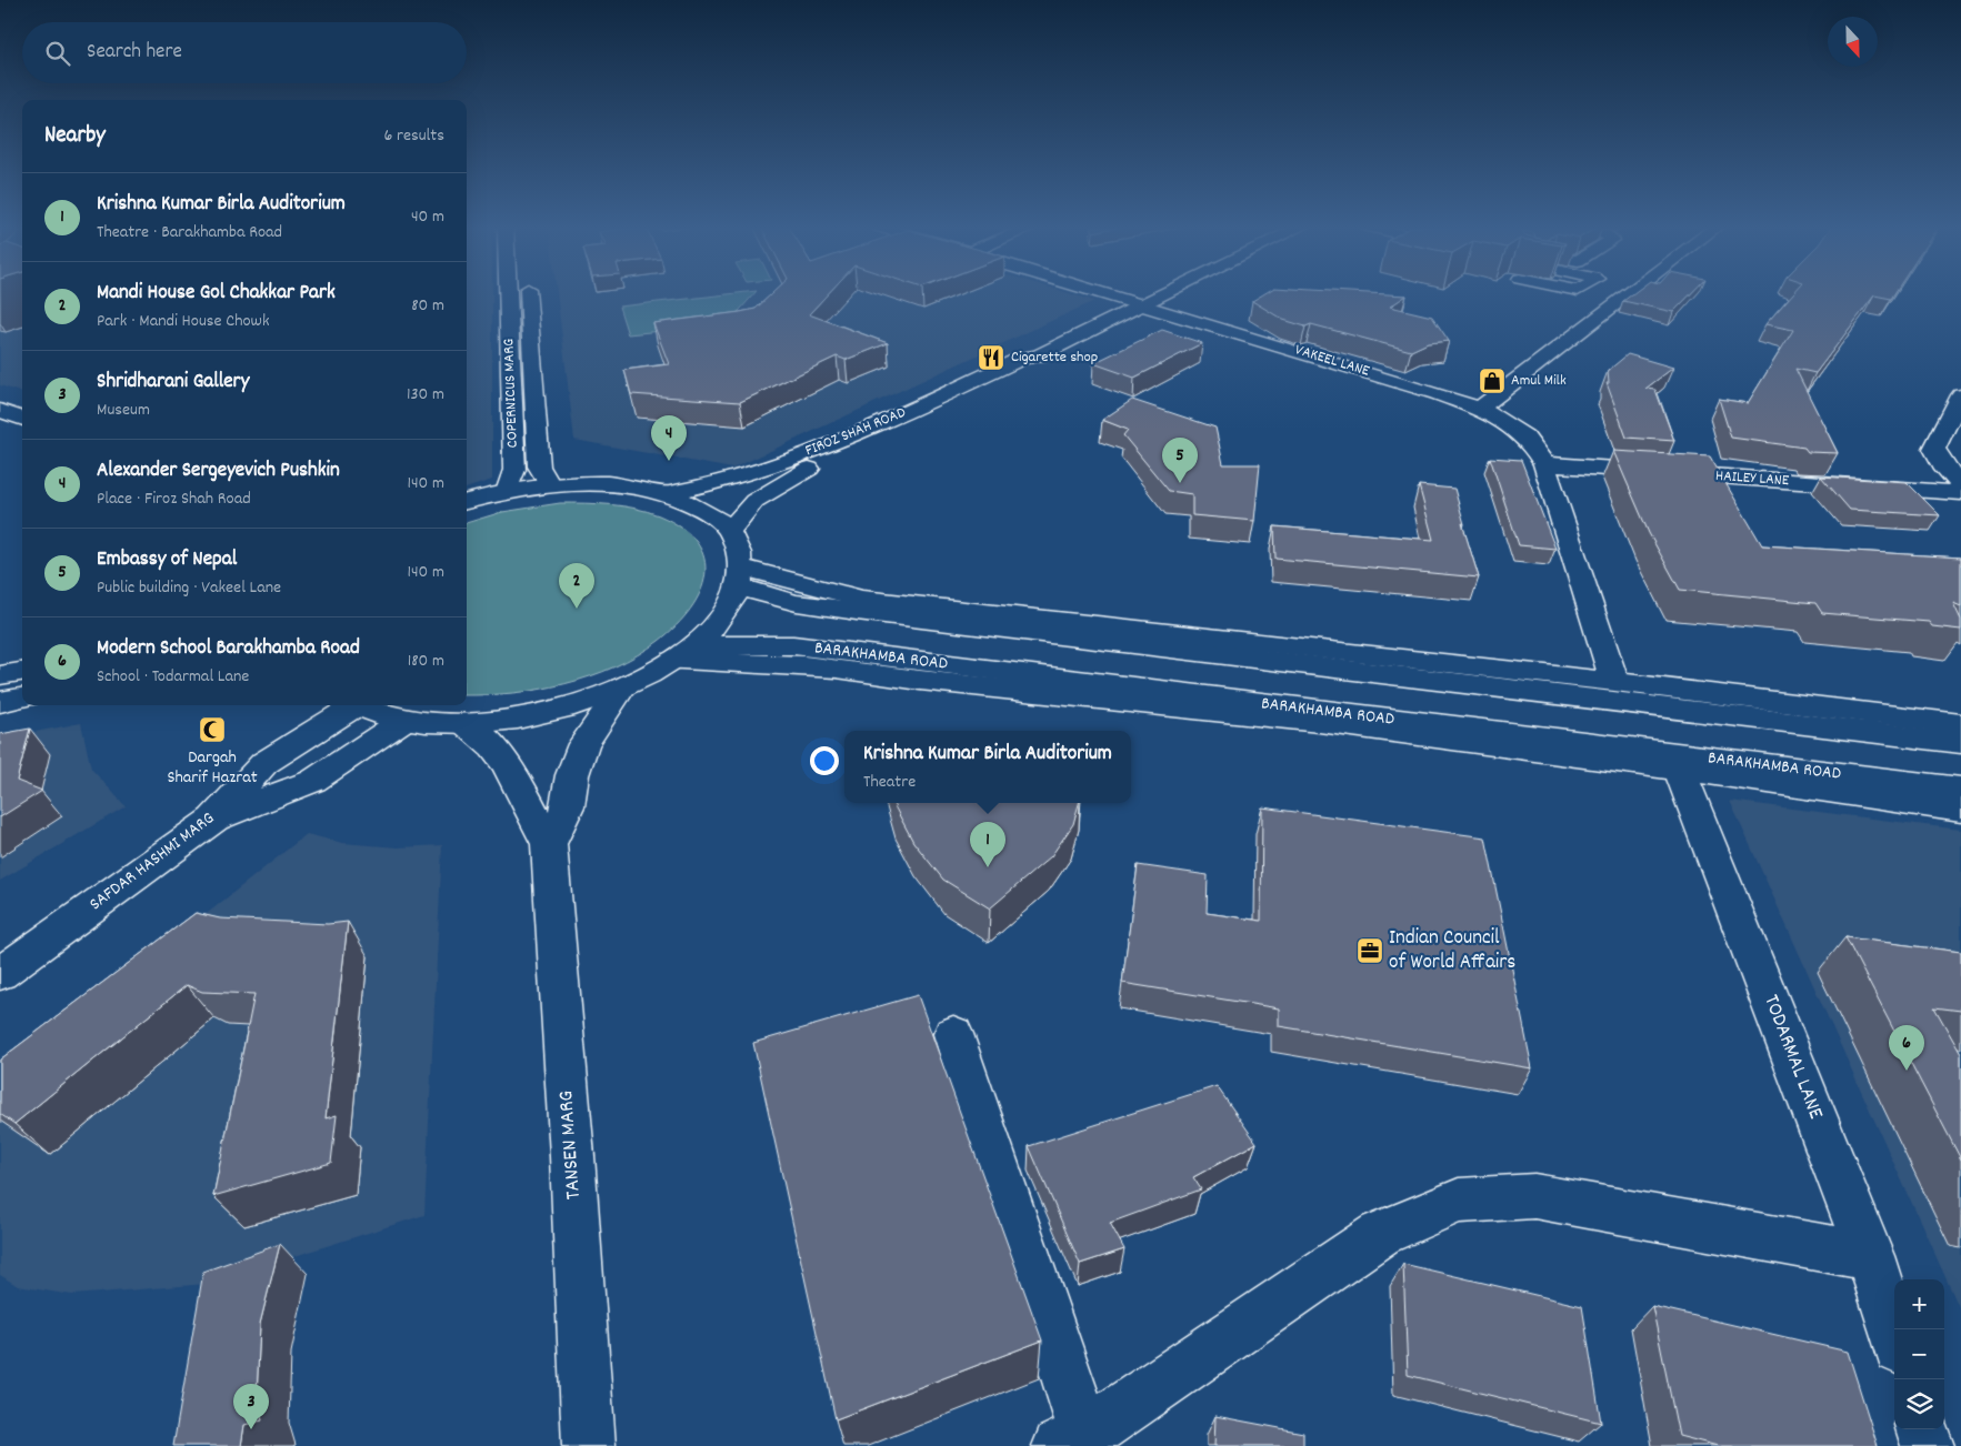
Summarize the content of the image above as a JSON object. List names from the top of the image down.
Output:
{
  "streets": {
    "street": [
      "VAKEEL LANE",
      "COPERNICUS MARG",
      "FIROZ SHAH ROAD",
      "HAILEY LANE",
      "BARAKHAMBA ROAD",
      "SAFDAR HASHMI MARG",
      "TODARMAL LANE",
      "TANSEN MARG"
    ]
  },
  "crossings": [
    ["VAKEEL LANE", "FIROZ SHAH ROAD"],
    ["VAKEEL LANE", "HAILEY LANE"]
  ],
  "places": {
    "restaurant": ["Cigarette shop"],
    "shop": ["Amul Milk"],
    "mosque": ["Dargah Sharif Hazrat"],
    "office": ["Indian Council of World Affairs"]
  },
  "north": "bottom",
  "page": {
    "search": "Search here",
    "heading": ["Nearby", "6 results"],
    "list": [
      {
        "mark": "1",
        "name": "Krishna Kumar Birla Auditorium",
        "note": "Theatre · Barakhamba Road",
        "value": "40 m"
      },
      {
        "mark": "2",
        "name": "Mandi House Gol Chakkar Park",
        "note": "Park · Mandi House Chowk",
        "value": "80 m"
      },
      {
        "mark": "3",
        "name": "Shridharani Gallery",
        "note": "Museum",
        "value": "130 m"
      },
      {
        "mark": "4",
        "name": "Alexander Sergeyevich Pushkin",
        "note": "Place · Firoz Shah Road",
        "value": "140 m"
      },
      {
        "mark": "5",
        "name": "Embassy of Nepal",
        "note": "Public building · Vakeel Lane",
        "value": "140 m"
      },
      {
        "mark": "6",
        "name": "Modern School Barakhamba Road",
        "note": "School · Todarmal Lane",
        "value": "180 m"
      }
    ],
    "pins": [
      "4",
      "5",
      "2",
      "1",
      "6",
      "3"
    ],
    "popup": ["Krishna Kumar Birla Auditorium", "Theatre"],
    "map_buttons": ["+", "−"]
  }
}
